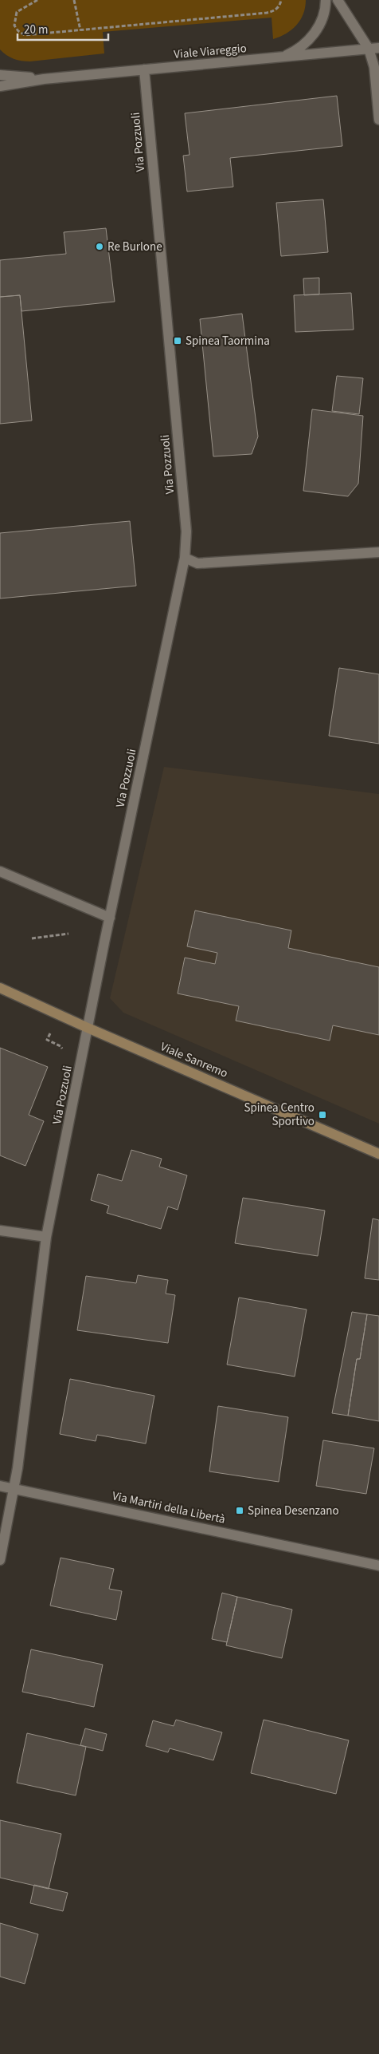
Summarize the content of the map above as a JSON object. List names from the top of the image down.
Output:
{
  "streets": {
    "street": [
      "Viale Viareggio",
      "Via Pozzuoli",
      "Viale Sanremo",
      "Via Martiri della Libertà"
    ]
  },
  "crossings": [
    ["Viale Viareggio", "Via Pozzuoli"],
    ["Via Pozzuoli", "Viale Sanremo"],
    ["Via Pozzuoli", "Via Martiri della Libertà"]
  ],
  "places": {
    "other": ["Re Burlone"],
    "transit": ["Spinea Taormina", "Spinea Centro Sportivo", "Spinea Desenzano"]
  },
  "scale_bar": "20 m"
}
